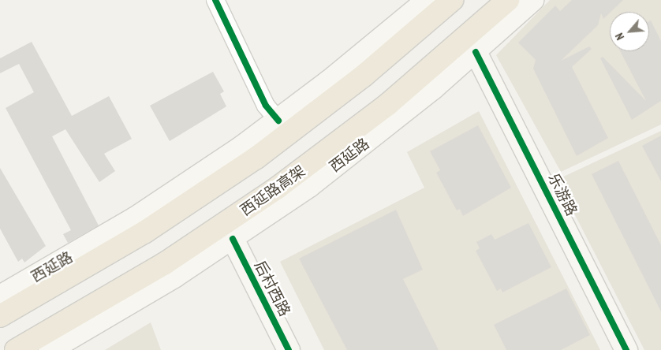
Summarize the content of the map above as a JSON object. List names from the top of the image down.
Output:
{
  "streets": {
    "highway": ["西延路高架"],
    "main road": ["西延路", "乐游路", "后村西路"]
  },
  "crossings": [
    ["西延路", "乐游路"],
    ["西延路", "后村西路"]
  ],
  "north": "bottom left"
}
